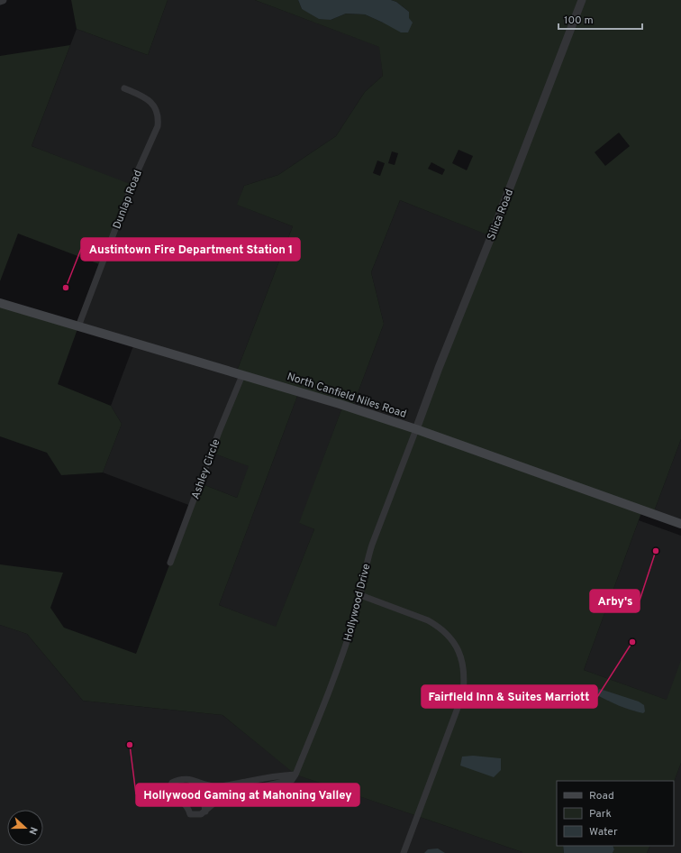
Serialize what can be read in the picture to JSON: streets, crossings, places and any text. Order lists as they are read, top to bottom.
{
  "streets": {
    "main road": ["North Canfield Niles Road"],
    "street": [
      "Dunlap Road",
      "Silica Road",
      "Ashley Circle",
      "Hollywood Drive"
    ]
  },
  "crossings": [
    ["Dunlap Road", "North Canfield Niles Road"],
    ["Silica Road", "North Canfield Niles Road"],
    ["Silica Road", "Hollywood Drive"],
    ["North Canfield Niles Road", "Ashley Circle"],
    ["North Canfield Niles Road", "Hollywood Drive"]
  ],
  "places": [
    "Austintown Fire Department Station 1",
    "Arby's",
    "Fairfield Inn & Suites Marriott",
    "Hollywood Gaming at Mahoning Valley"
  ],
  "legend": ["Road", "Park", "Water"],
  "scale_bar": "100 m",
  "north": "right"
}
